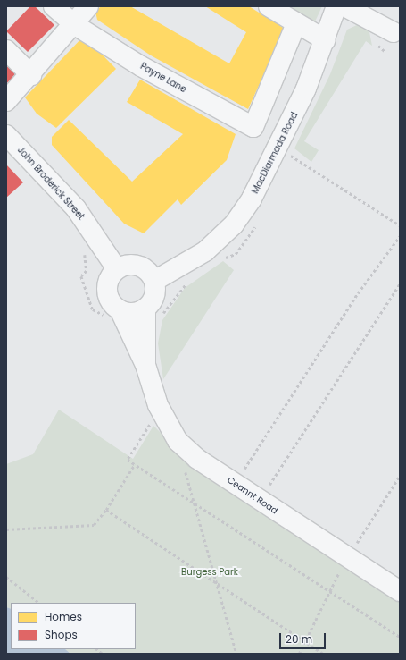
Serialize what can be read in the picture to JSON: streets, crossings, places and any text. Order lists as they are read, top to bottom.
{
  "streets": {
    "street": [
      "Payne Lane",
      "MacDiarmada Road",
      "John Broderick Street",
      "Ceannt Road"
    ]
  },
  "crossings": [
    ["MacDiarmada Road", "John Broderick Street"],
    ["MacDiarmada Road", "Ceannt Road"],
    ["John Broderick Street", "Ceannt Road"]
  ],
  "parks": ["Burgess Park"],
  "legend": ["Homes", "Shops"],
  "scale_bar": "20 m"
}
